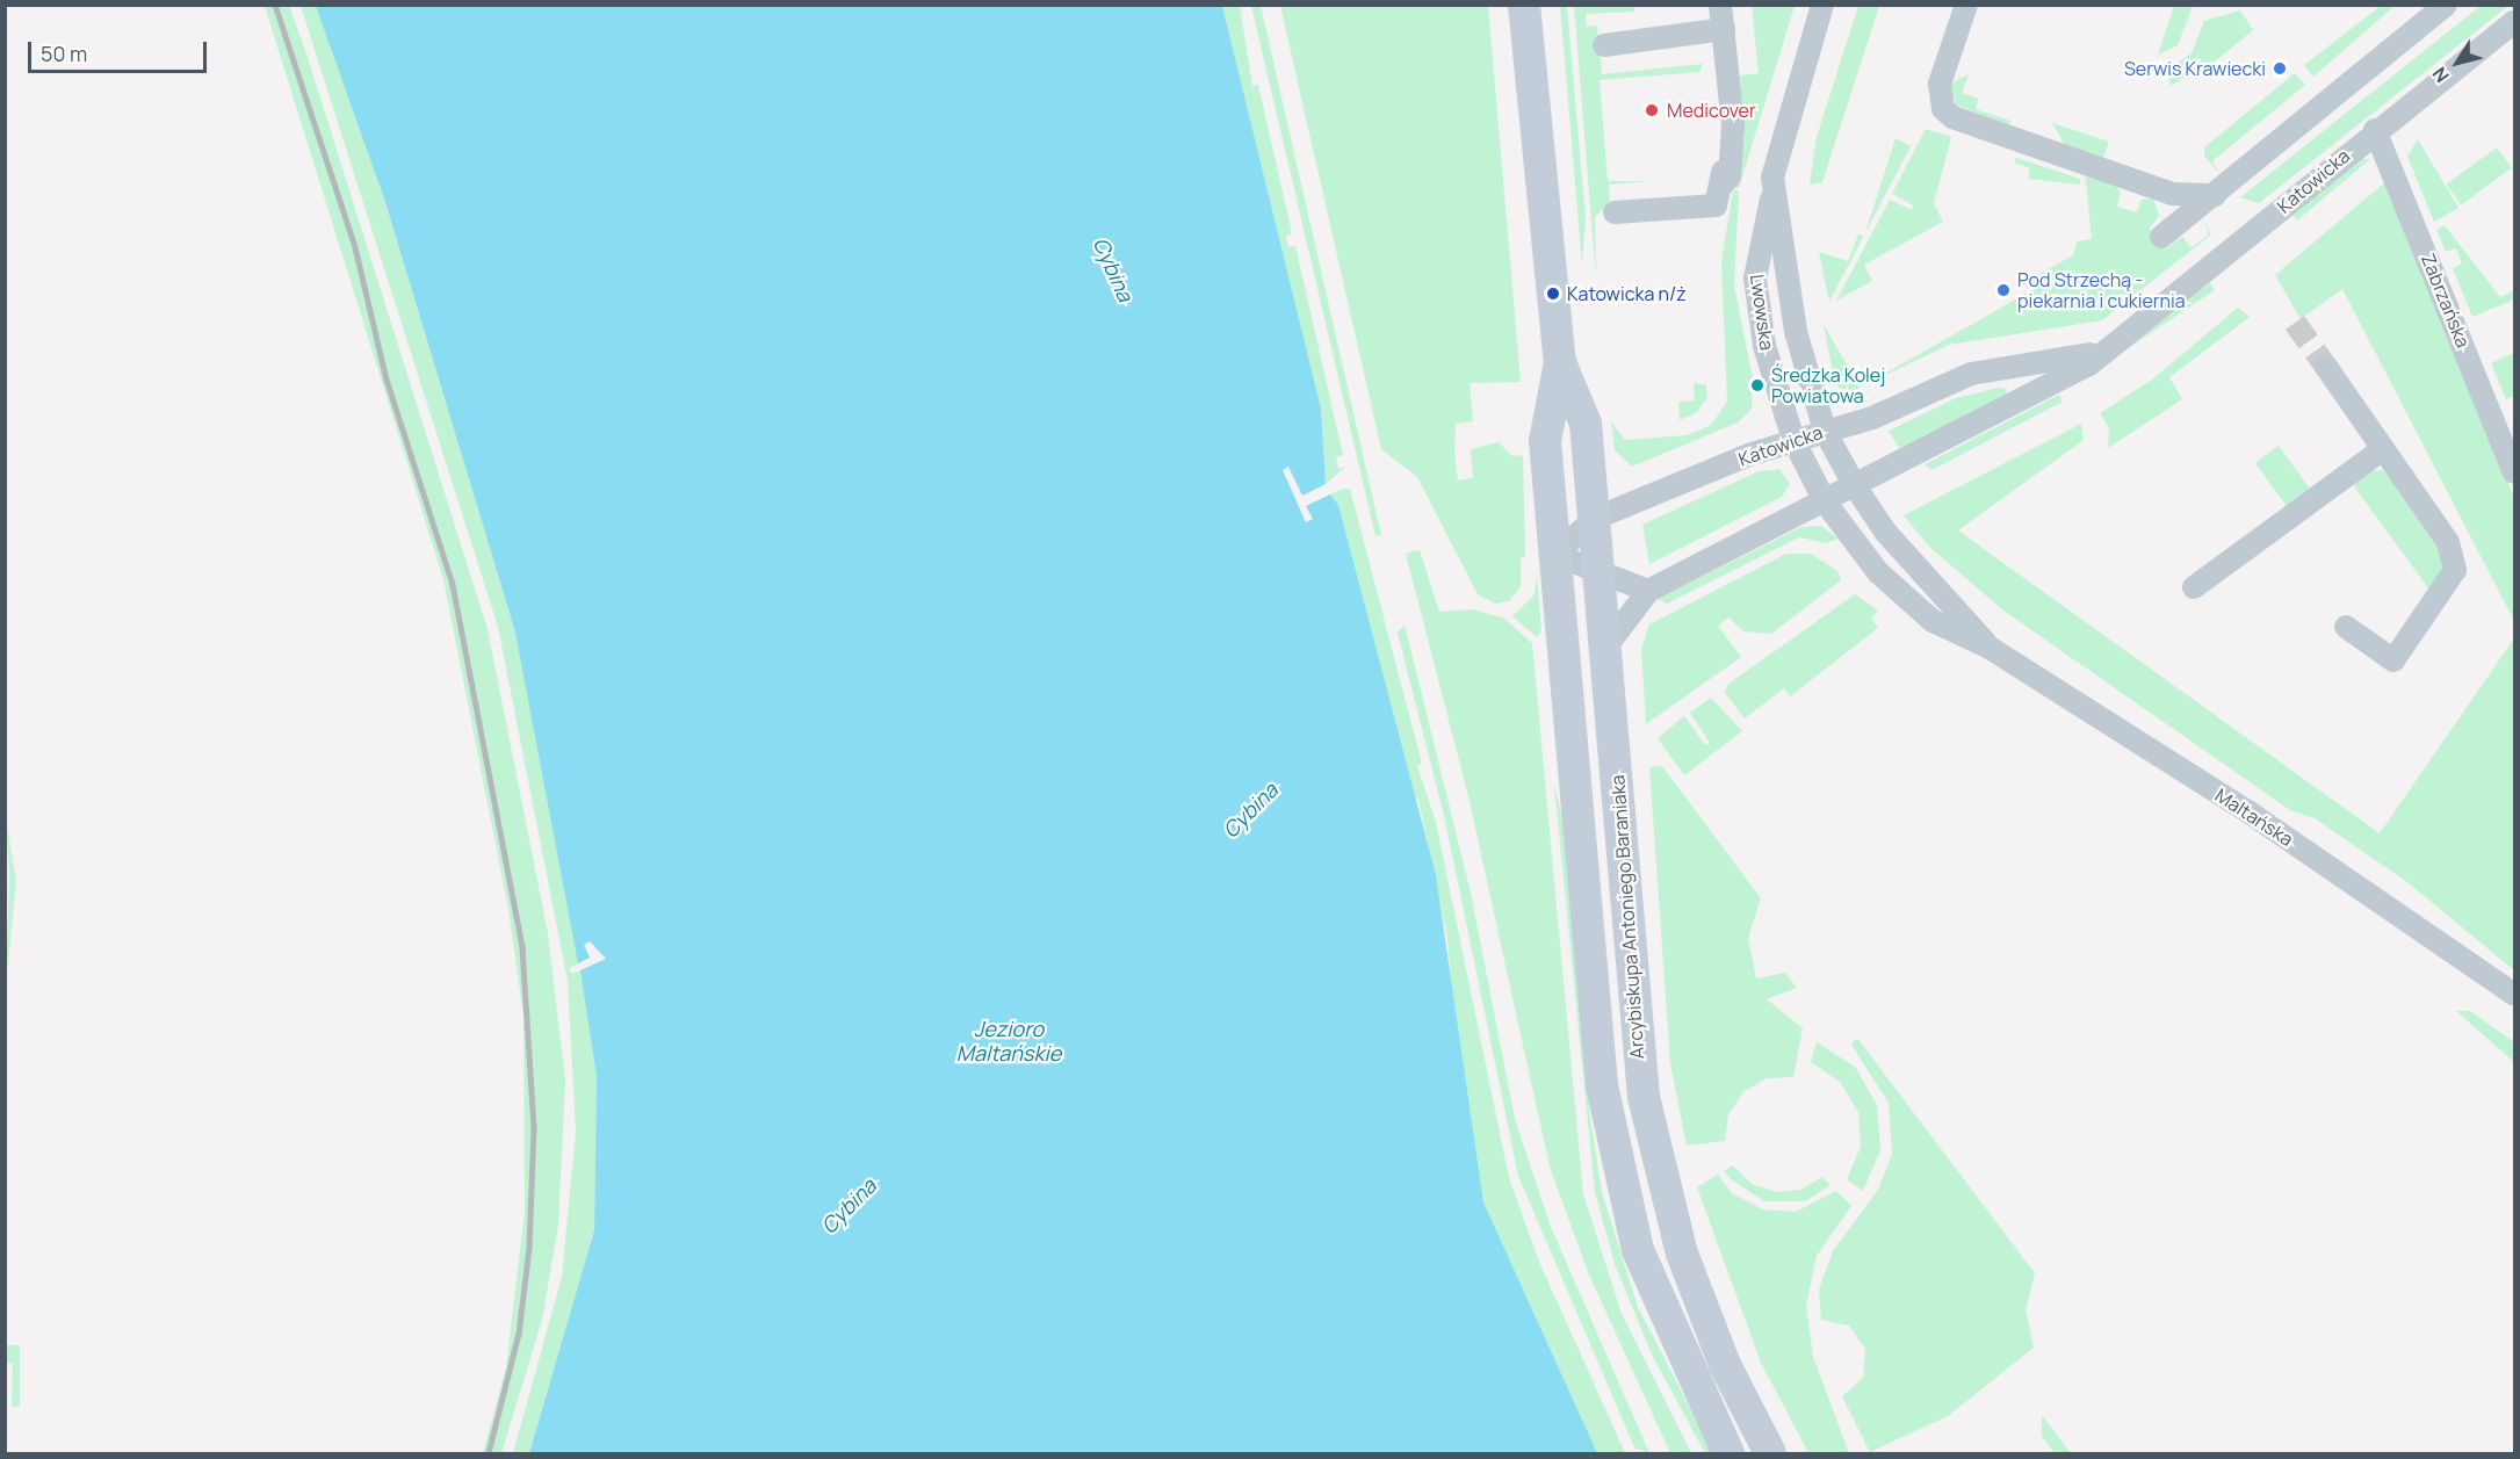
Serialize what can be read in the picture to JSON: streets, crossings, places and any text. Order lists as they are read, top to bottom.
{
  "streets": {
    "street": [
      "Katowicka",
      "Zabrzańska",
      "Lwowska",
      "Maltańska",
      "Arcybiskupa Antoniego Baraniaka"
    ]
  },
  "crossings": [
    ["Katowicka", "Zabrzańska"],
    ["Katowicka", "Lwowska"],
    ["Katowicka", "Maltańska"],
    ["Katowicka", "Arcybiskupa Antoniego Baraniaka"],
    ["Lwowska", "Maltańska"]
  ],
  "water": ["Cybina", "Jezioro Maltańskie"],
  "places": [
    "Serwis Krawiecki",
    "Medicover",
    "Pod Strzechą - piekarnia i cukiernia",
    "Katowicka n/ż",
    "Średzka Kolej Powiatowa"
  ],
  "scale_bar": "50 m",
  "north": "bottom left"
}
